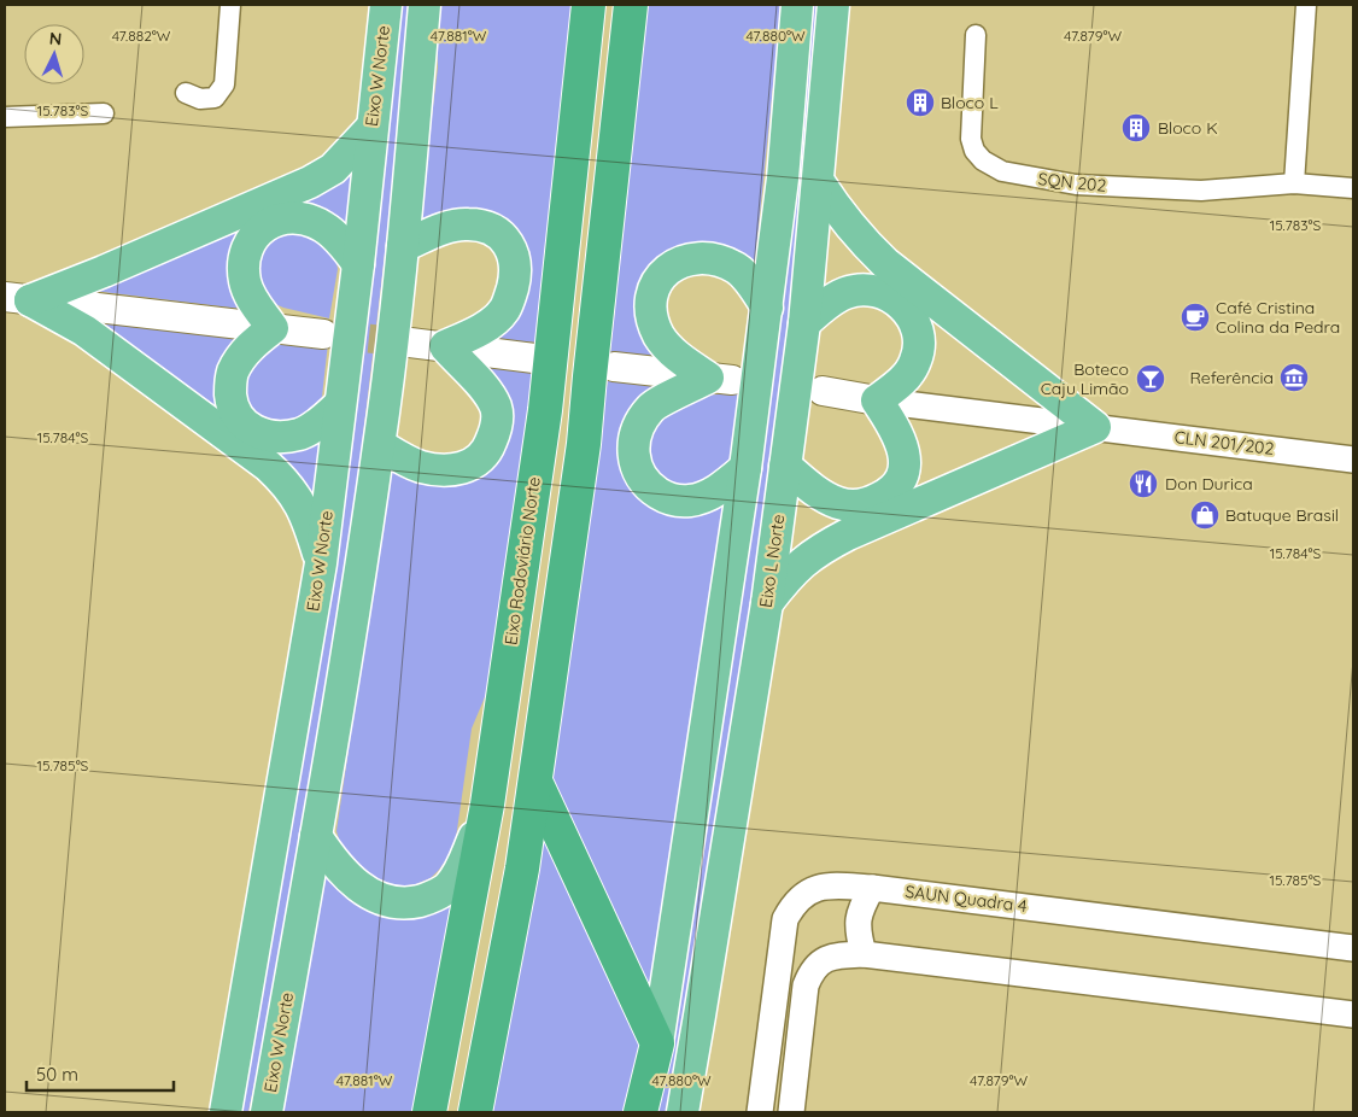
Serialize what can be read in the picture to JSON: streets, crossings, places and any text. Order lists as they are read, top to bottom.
{
  "streets": {
    "highway": ["Eixo Rodoviário Norte"],
    "main road": ["Eixo W Norte", "Eixo L Norte"],
    "street": ["SQN 202", "CLN 201/202", "SAUN Quadra 4"]
  },
  "places": {
    "building": ["Bloco L", "Bloco K"],
    "cafe": ["Café Cristina Colina da Pedra"],
    "museum": ["Referência"],
    "bar": ["Boteco Caju Limão"],
    "restaurant": ["Don Durica"],
    "shop": ["Batuque Brasil"]
  },
  "scale_bar": "50 m",
  "north": "top",
  "coordinates": [
    "47.882°W",
    "47.881°W",
    "47.880°W",
    "47.879°W",
    "15.783°S",
    "15.784°S",
    "15.785°S"
  ]
}
